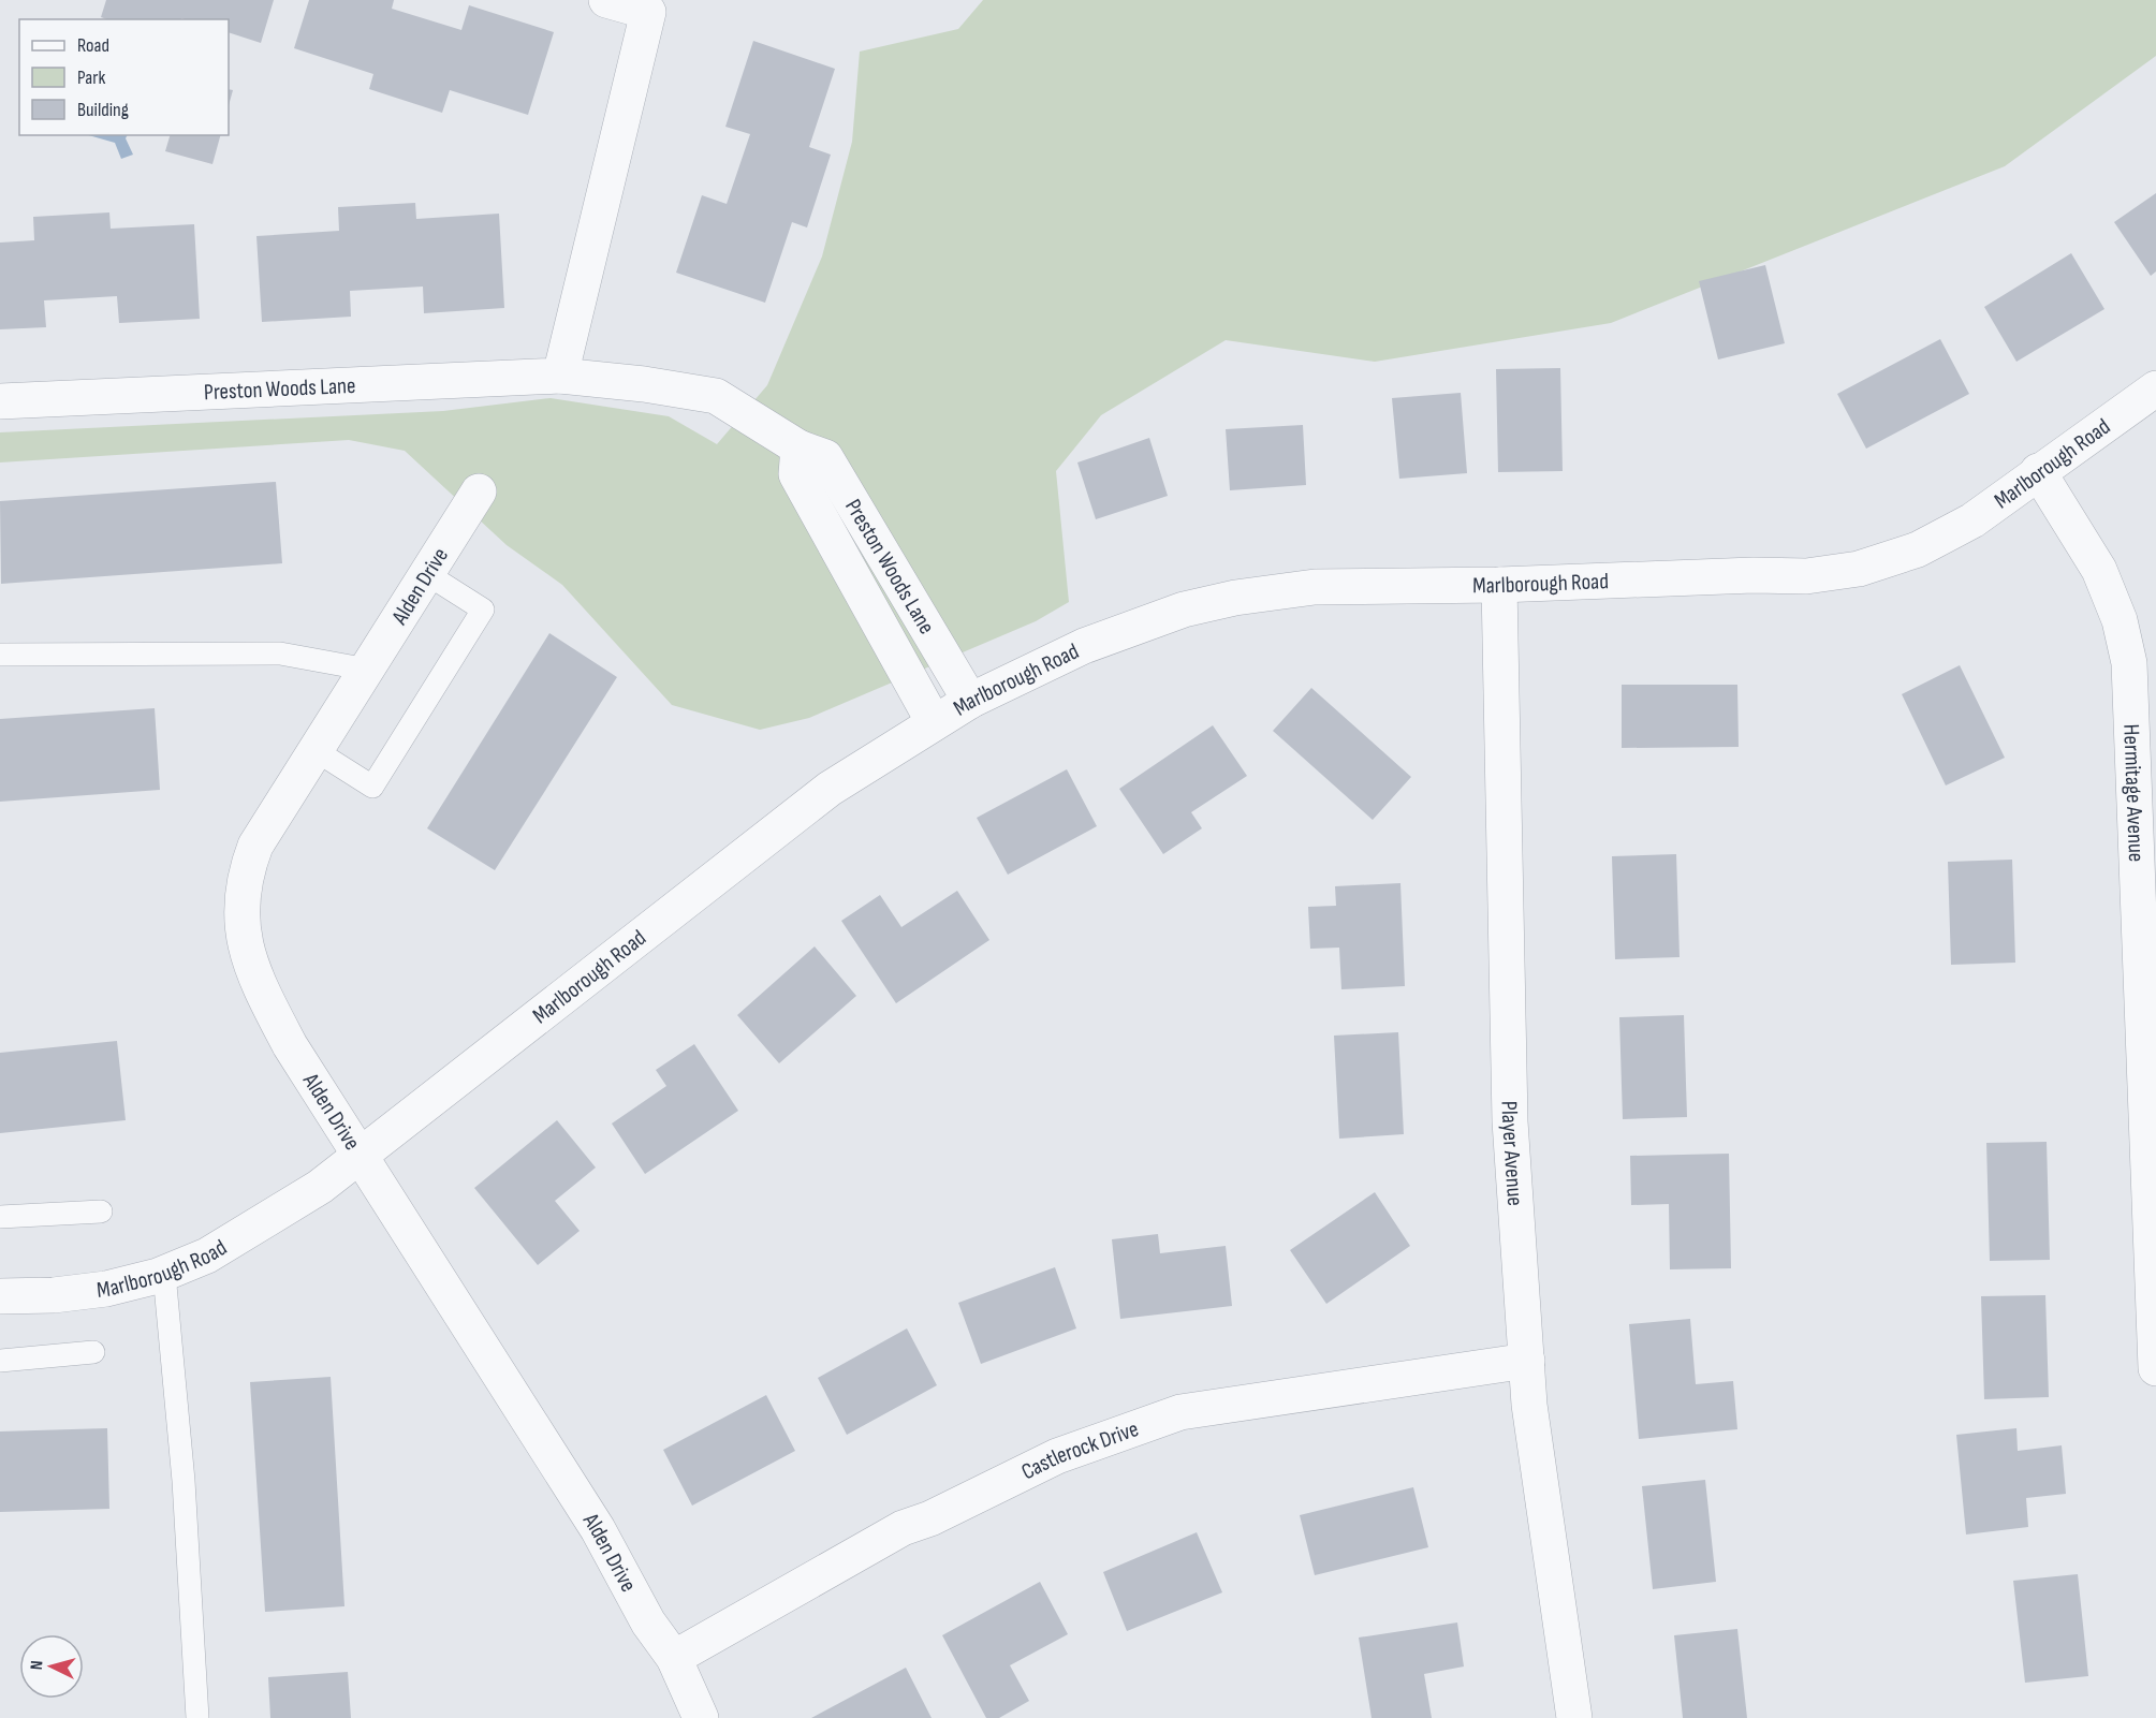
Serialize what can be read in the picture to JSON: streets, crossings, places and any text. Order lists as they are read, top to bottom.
{
  "streets": {
    "street": [
      "Preston Woods Lane",
      "Marlborough Road",
      "Alden Drive",
      "Hermitage Avenue",
      "Player Avenue",
      "Castlerock Drive"
    ]
  },
  "crossings": [
    ["Preston Woods Lane", "Marlborough Road"],
    ["Marlborough Road", "Alden Drive"],
    ["Marlborough Road", "Hermitage Avenue"],
    ["Marlborough Road", "Player Avenue"],
    ["Alden Drive", "Castlerock Drive"],
    ["Player Avenue", "Castlerock Drive"]
  ],
  "legend": ["Road", "Park", "Building"],
  "north": "left"
}
